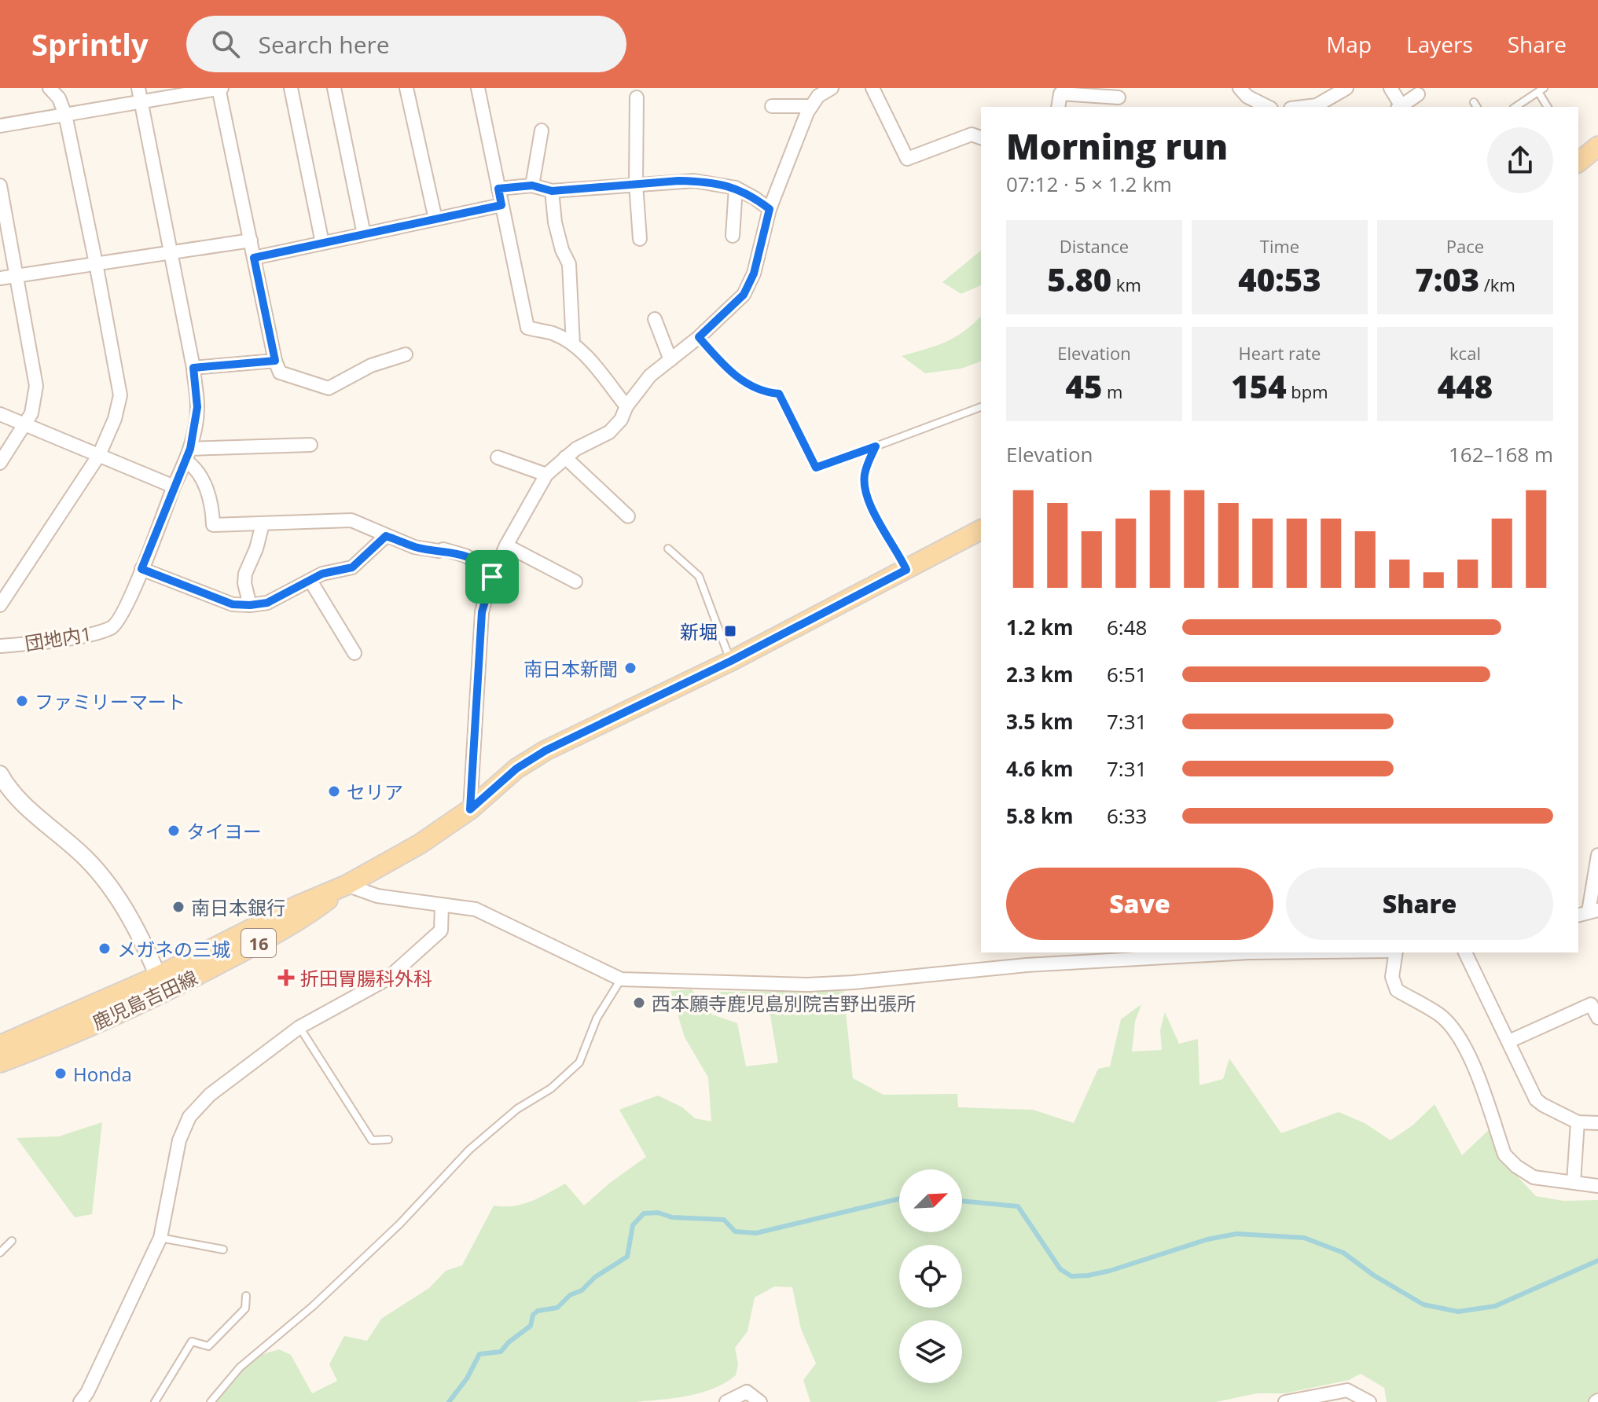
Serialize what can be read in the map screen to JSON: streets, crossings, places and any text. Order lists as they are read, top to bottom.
{
  "streets": {
    "main road": ["16", "鹿児島吉田線"],
    "street": ["団地内1"]
  },
  "places": {
    "transit": ["新堀"],
    "other": [
      "南日本新聞",
      "ファミリーマート",
      "セリア",
      "タイヨー",
      "南日本銀行",
      "メガネの三城",
      "西本願寺鹿児島別院吉野出張所",
      "Honda"
    ],
    "health": ["折田胃腸科外科"]
  },
  "north": "top right",
  "page": {
    "header": "Sprintly",
    "search": "Search here",
    "nav": ["Map", "Layers", "Share"],
    "heading": ["Morning run", "07:12 · 5 × 1.2 km"],
    "stats": [
      ["Distance", "5.80 km"],
      ["Time", "40:53"],
      ["Pace", "7:03 /km"],
      ["Elevation", "45 m"],
      ["Heart rate", "154 bpm"],
      ["kcal", "448"]
    ],
    "chart": ["Elevation", "162–168 m"],
    "list": [
      {
        "name": "1.2 km",
        "note": "6:48"
      },
      {
        "name": "2.3 km",
        "note": "6:51"
      },
      {
        "name": "3.5 km",
        "note": "7:31"
      },
      {
        "name": "4.6 km",
        "note": "7:31"
      },
      {
        "name": "5.8 km",
        "note": "6:33"
      }
    ],
    "buttons": ["Save", "Share"]
  }
}
